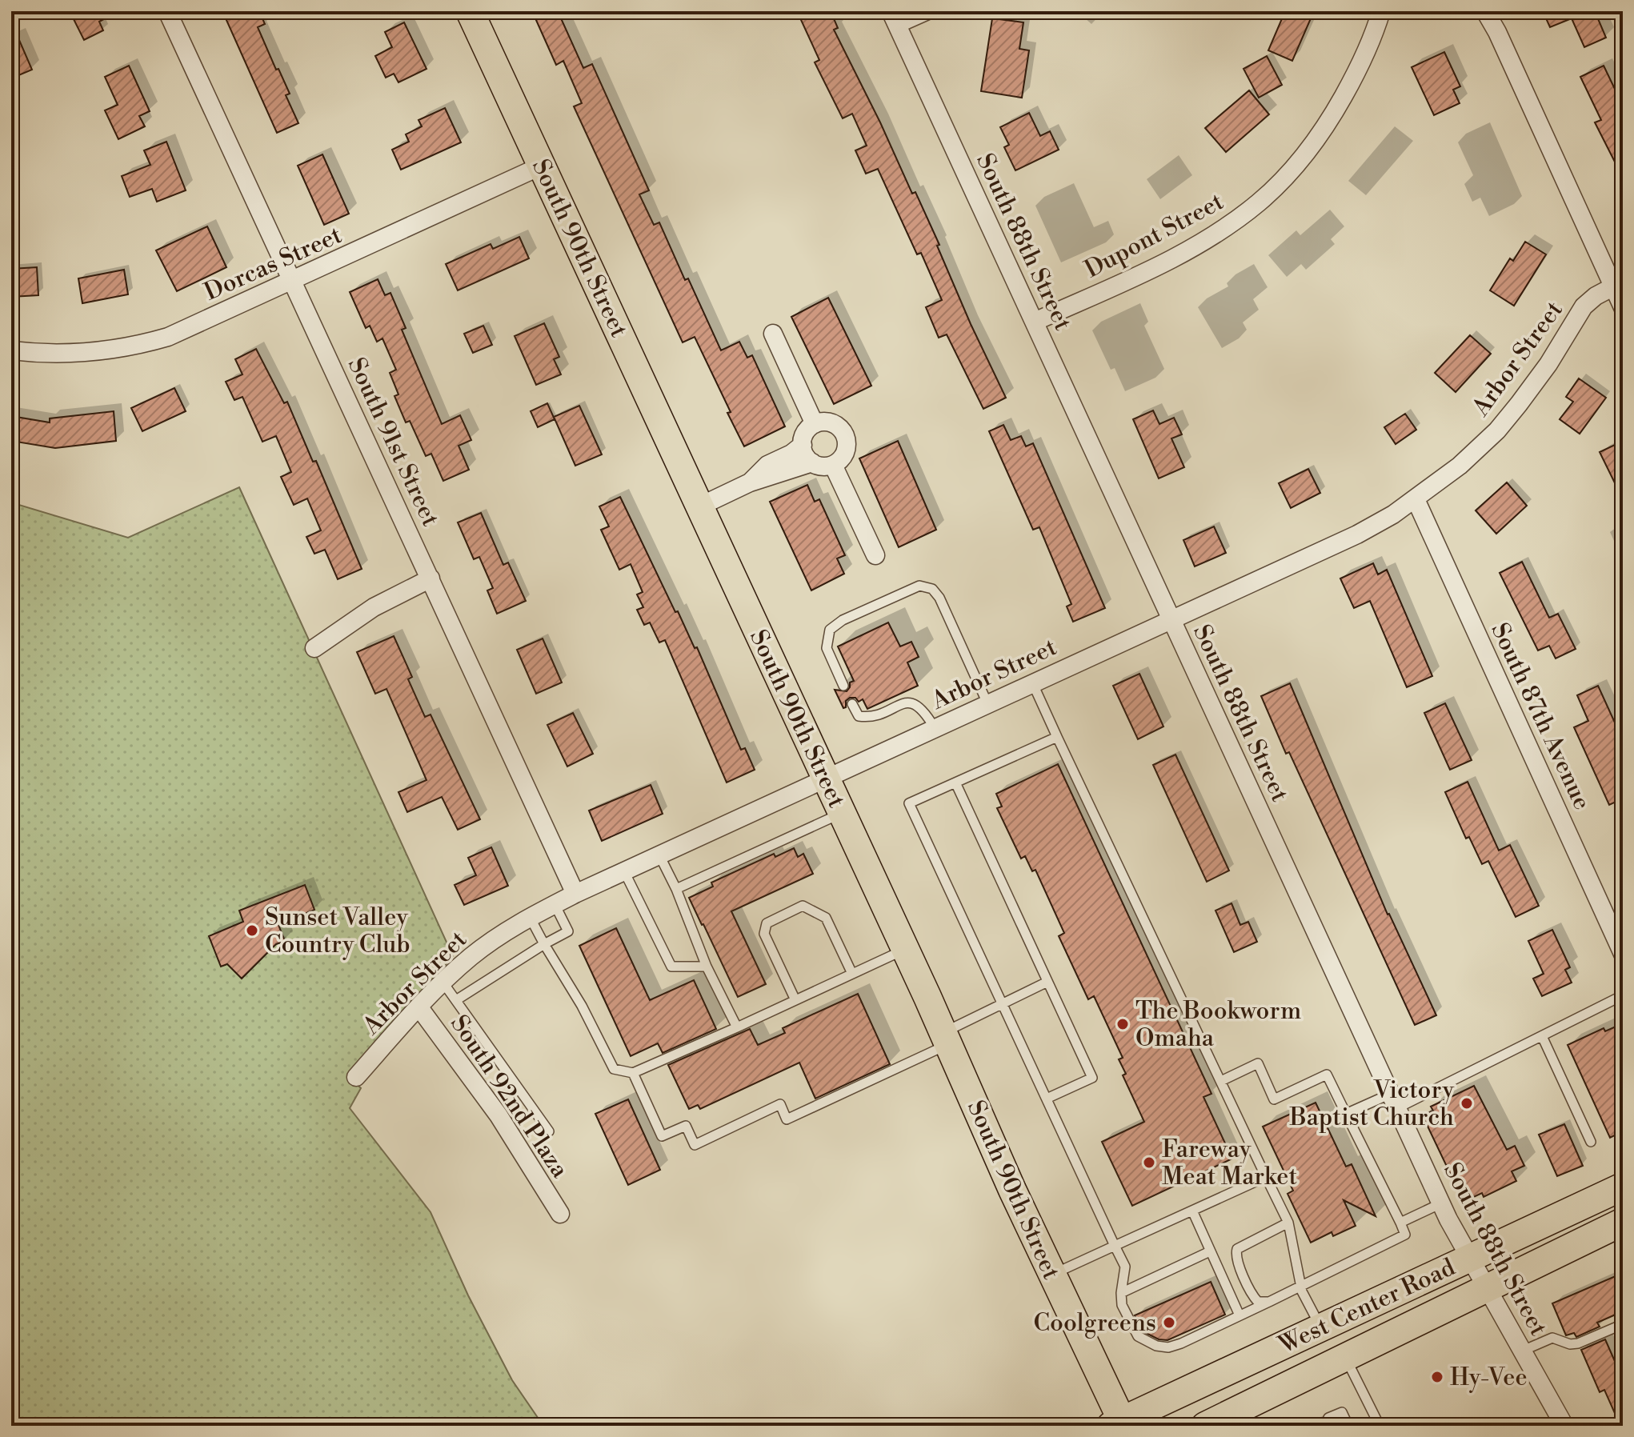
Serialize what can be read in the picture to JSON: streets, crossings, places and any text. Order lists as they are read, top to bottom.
{
  "streets": {
    "main road": ["South 90th Street", "West Center Road"],
    "street": [
      "Dupont Street",
      "South 88th Street",
      "Dorcas Street",
      "Arbor Street",
      "South 91st Street",
      "South 87th Avenue",
      "South 92nd Plaza"
    ]
  },
  "crossings": [
    ["Dupont Street", "South 88th Street"],
    ["South 88th Street", "Arbor Street"],
    ["South 88th Street", "West Center Road"],
    ["South 90th Street", "Dorcas Street"],
    ["South 90th Street", "Arbor Street"],
    ["South 90th Street", "West Center Road"],
    ["Dorcas Street", "South 91st Street"],
    ["Arbor Street", "South 91st Street"],
    ["Arbor Street", "South 87th Avenue"],
    ["Arbor Street", "South 92nd Plaza"]
  ],
  "places": [
    "Sunset Valley Country Club",
    "The Bookworm Omaha",
    "Victory Baptist Church",
    "Fareway Meat Market",
    "Coolgreens",
    "Hy-Vee"
  ]
}
